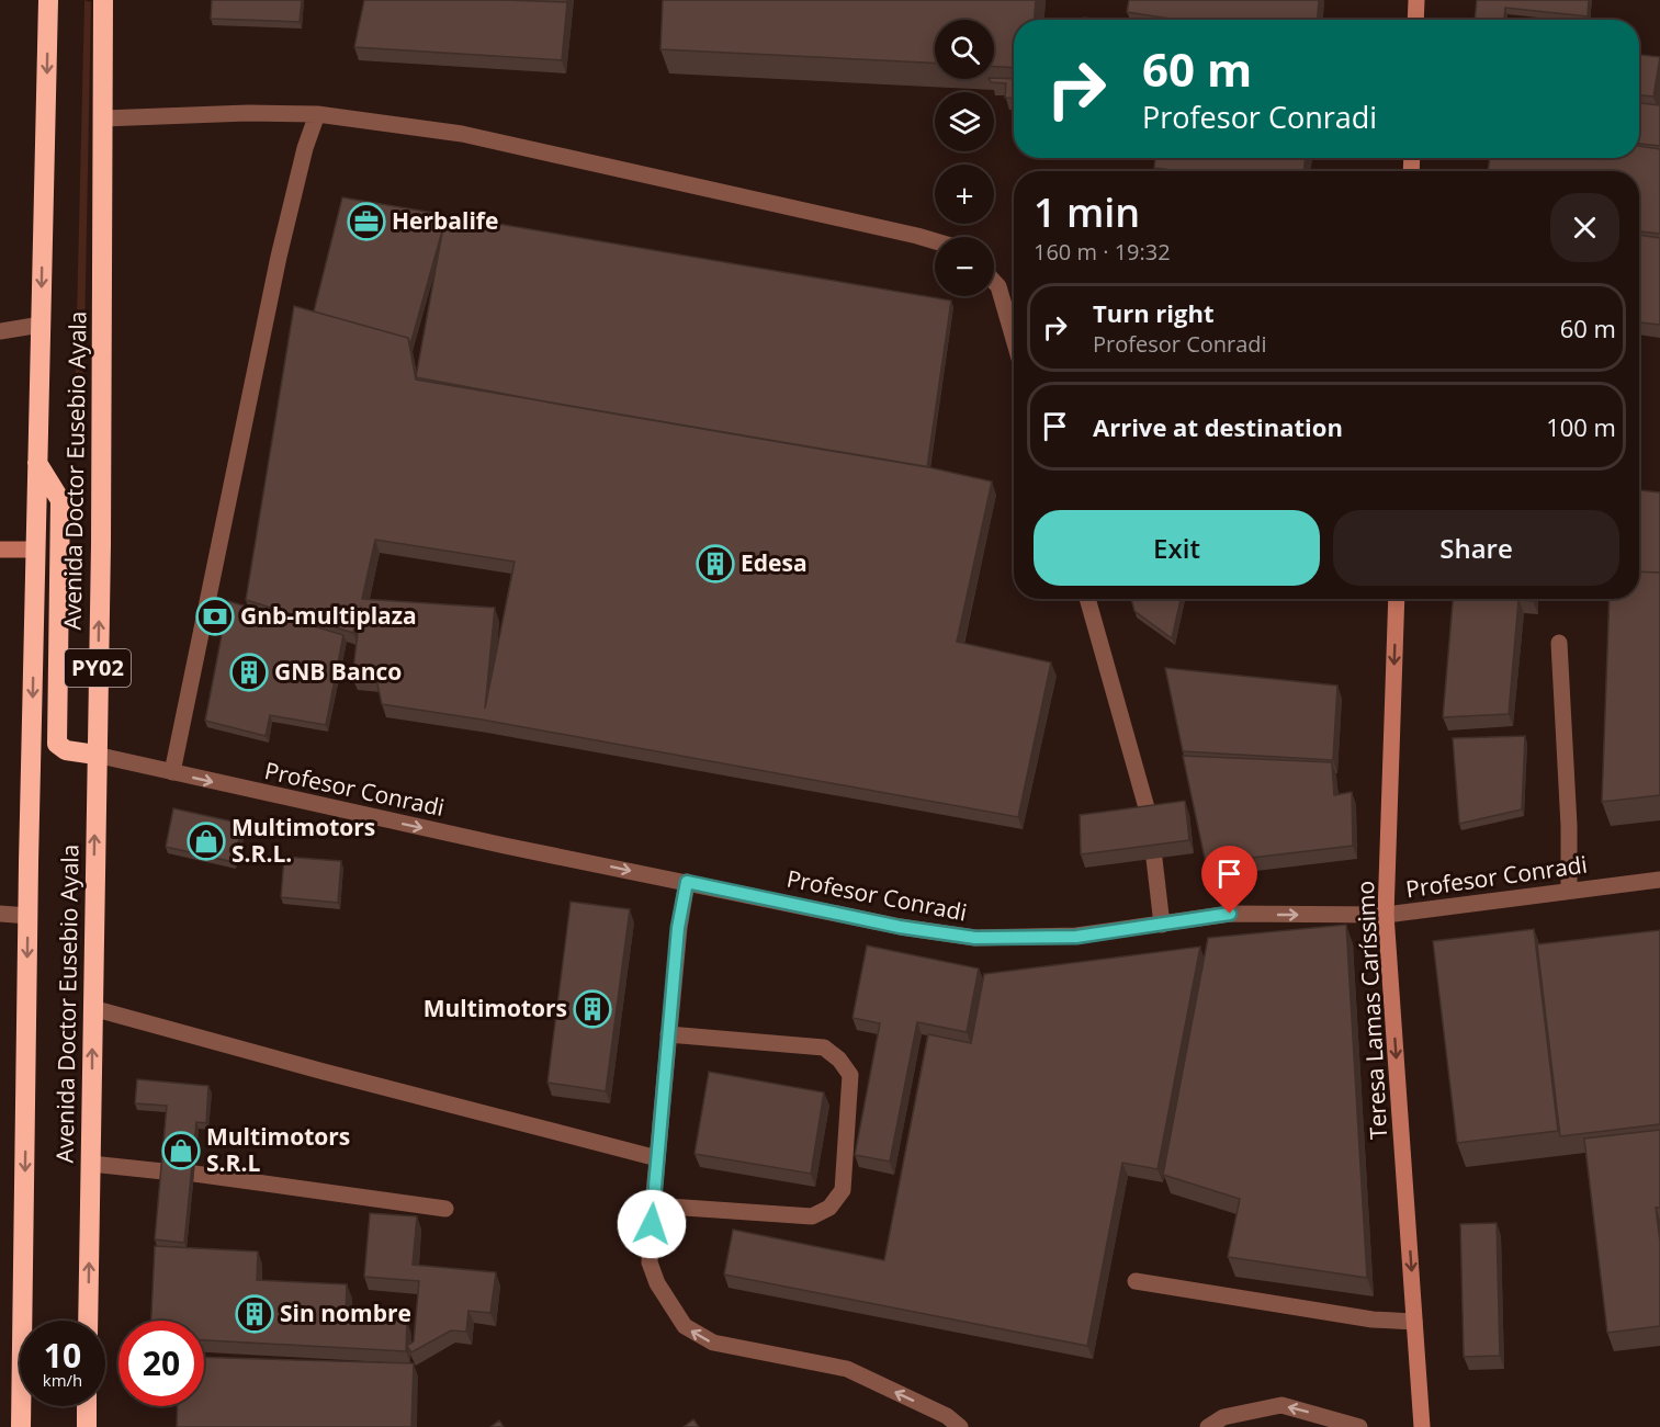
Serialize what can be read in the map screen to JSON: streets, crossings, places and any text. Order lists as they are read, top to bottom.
{
  "streets": {
    "highway": ["Avenida Doctor Eusebio Ayala", "PY02"],
    "street": ["Profesor Conradi", "Teresa Lamas Caríssimo"]
  },
  "crossings": [
    ["Avenida Doctor Eusebio Ayala", "Profesor Conradi"],
    ["Profesor Conradi", "Teresa Lamas Caríssimo"]
  ],
  "one_way": ["Profesor Conradi", "Teresa Lamas Caríssimo"],
  "places": {
    "office": ["Herbalife"],
    "building": [
      "Edesa",
      "GNB Banco",
      "Multimotors",
      "Sin nombre"
    ],
    "bank": ["Gnb-multiplaza"],
    "shop": ["Multimotors S.R.L.", "Multimotors S.R.L"]
  },
  "page": {
    "map_buttons": ["+", "−"],
    "turn": ["60 m", "Profesor Conradi"],
    "heading": ["1 min", "160 m · 19:32"],
    "list": [
      {
        "name": "Turn right",
        "note": "Profesor Conradi",
        "value": "60 m"
      },
      {
        "name": "Arrive at destination",
        "value": "100 m"
      }
    ],
    "buttons": ["Exit", "Share"],
    "speed": "10 km/h",
    "limit": "20"
  }
}
